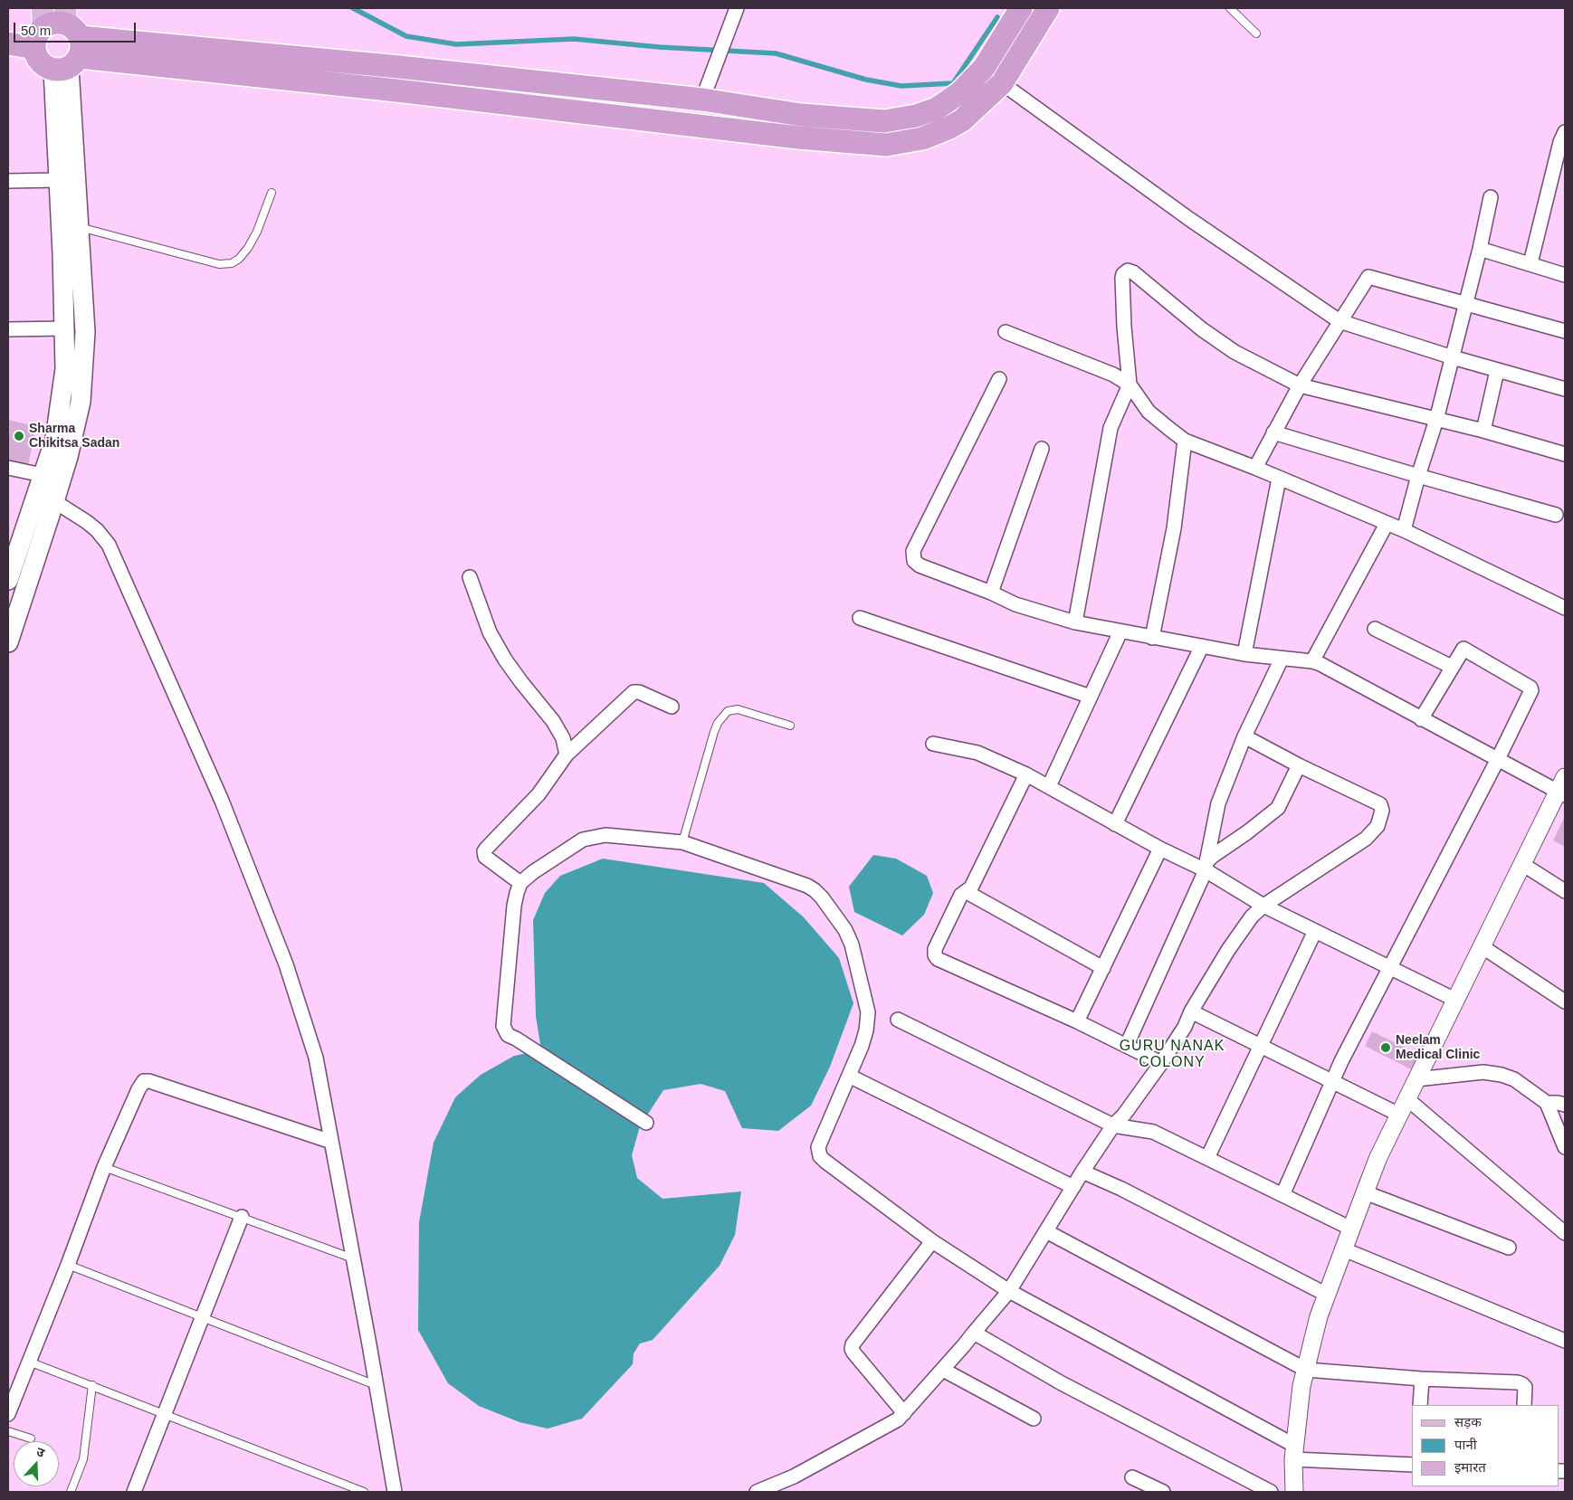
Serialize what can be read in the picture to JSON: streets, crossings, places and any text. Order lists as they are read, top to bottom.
{
  "districts": ["GURU NANAK COLONY"],
  "places": ["Sharma Chikitsa Sadan", "Neelam Medical Clinic"],
  "legend": ["सड़क", "पानी", "इमारत"],
  "scale_bar": "50 m",
  "north": "top"
}
